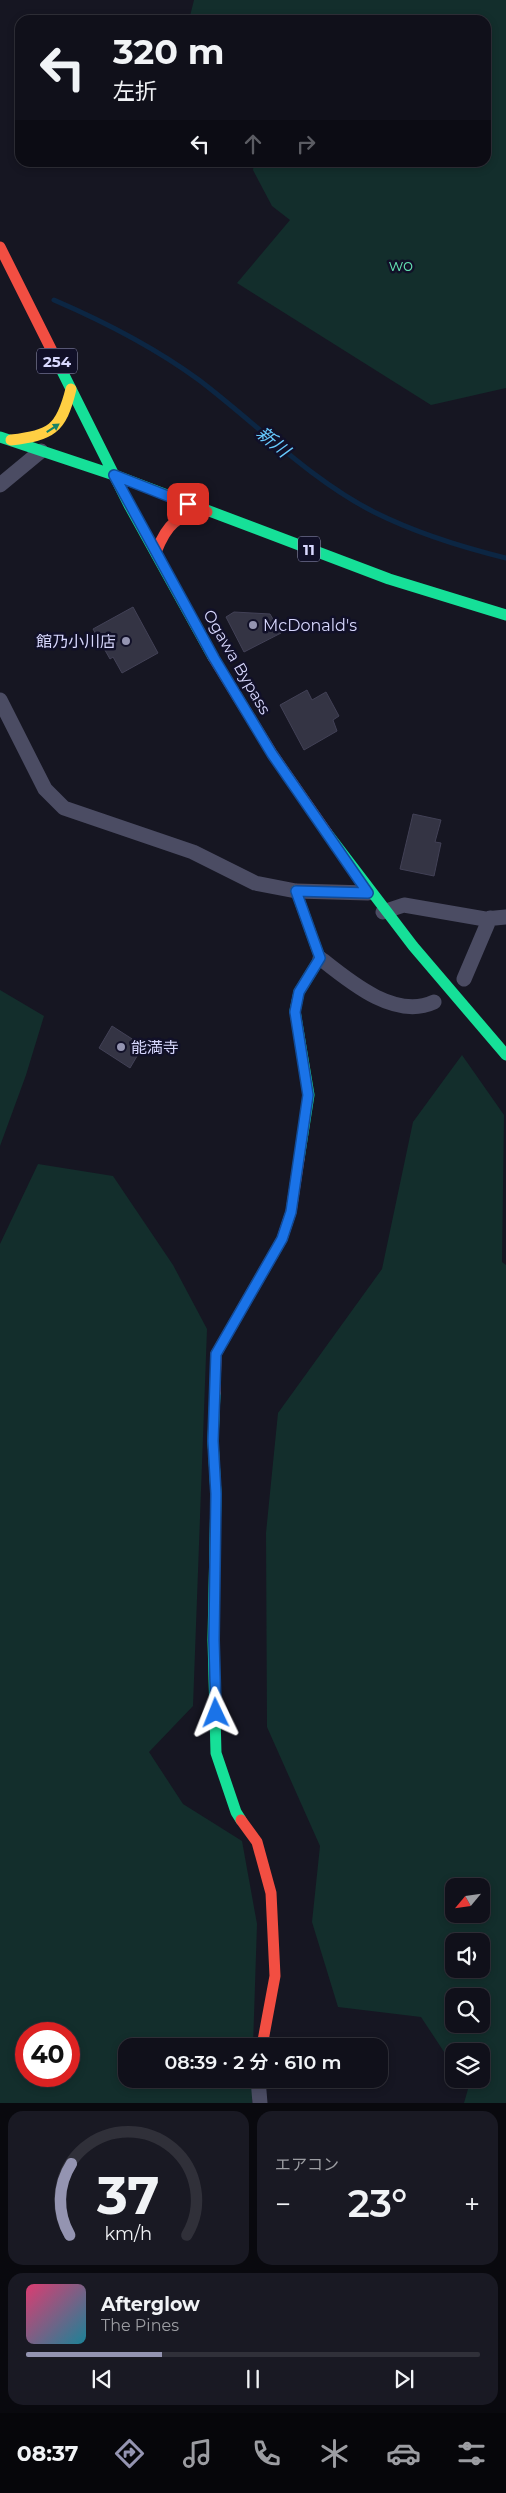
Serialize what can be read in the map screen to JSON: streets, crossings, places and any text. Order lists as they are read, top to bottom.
{
  "streets": {
    "main road": ["254", "11", "Ogawa Bypass"]
  },
  "crossings": [
    ["11", "Ogawa Bypass"]
  ],
  "water": ["新川"],
  "parks": ["wo"],
  "places": ["McDonald's", "館乃小川店", "能満寺"],
  "north": "bottom left",
  "page": {
    "turn": ["320 m", "左折"],
    "limit": "40",
    "trip": "08:39 · 2 分 · 610 m",
    "tile": "エアコン",
    "heat": ["−", "23°", "+"],
    "song": ["Afterglow", "The Pines"],
    "tabs": "08:37",
    "gauge": ["37", "km/h"]
  }
}
